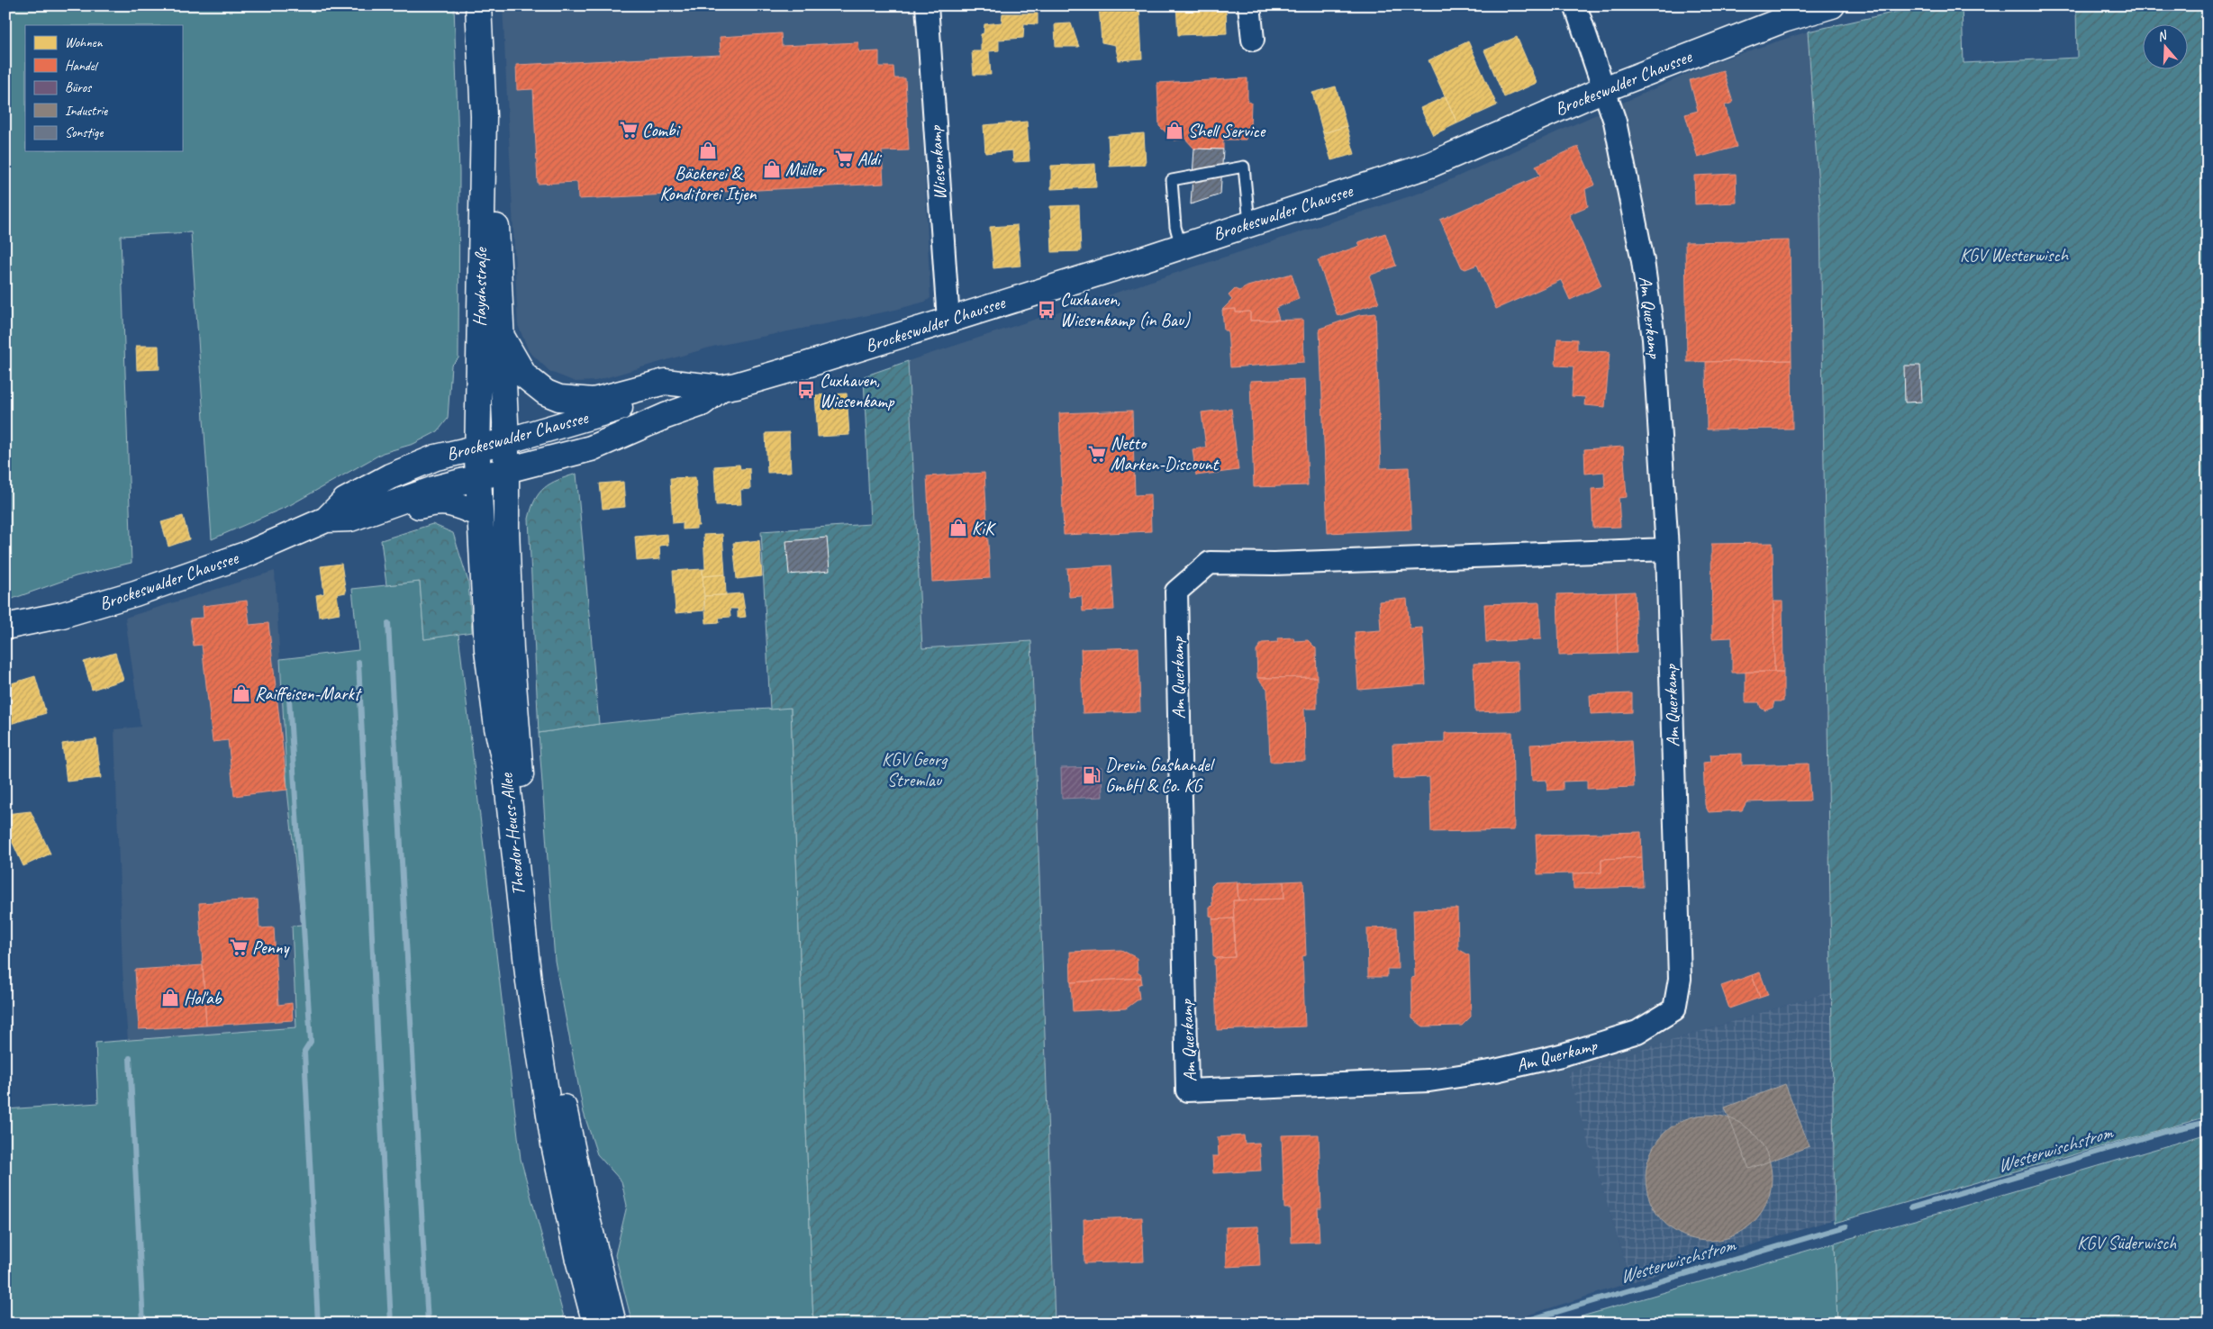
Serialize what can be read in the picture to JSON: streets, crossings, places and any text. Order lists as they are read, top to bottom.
{
  "streets": {
    "street": [
      "Brockeswalder Chaussee",
      "Wiesenkamp",
      "Haydnstraße",
      "Am Querkamp",
      "Theodor-Heuss-Allee"
    ]
  },
  "crossings": [
    ["Brockeswalder Chaussee", "Wiesenkamp"],
    ["Brockeswalder Chaussee", "Haydnstraße"],
    ["Brockeswalder Chaussee", "Am Querkamp"],
    ["Brockeswalder Chaussee", "Theodor-Heuss-Allee"],
    ["Haydnstraße", "Theodor-Heuss-Allee"]
  ],
  "water": ["Westerwischstrom"],
  "parks": ["KGV Westerwisch", "KGV Georg Stremlau", "KGV Süderwisch"],
  "places": {
    "supermarket": [
      "Combi",
      "Aldi",
      "Netto Marken-Discount",
      "Penny"
    ],
    "shop": [
      "Shell Service",
      "Bäckerei & Konditorei Itjen",
      "Müller",
      "KiK",
      "Raiffeisen-Markt",
      "Hol'ab"
    ],
    "bus stop": ["Cuxhaven, Wiesenkamp (in Bau)", "Cuxhaven, Wiesenkamp"],
    "fuel station": ["Drevin Gashandel GmbH & Co. KG"]
  },
  "legend": [
    "Wohnen",
    "Handel",
    "Büros",
    "Industrie",
    "Sonstige"
  ],
  "north": "top"
}
